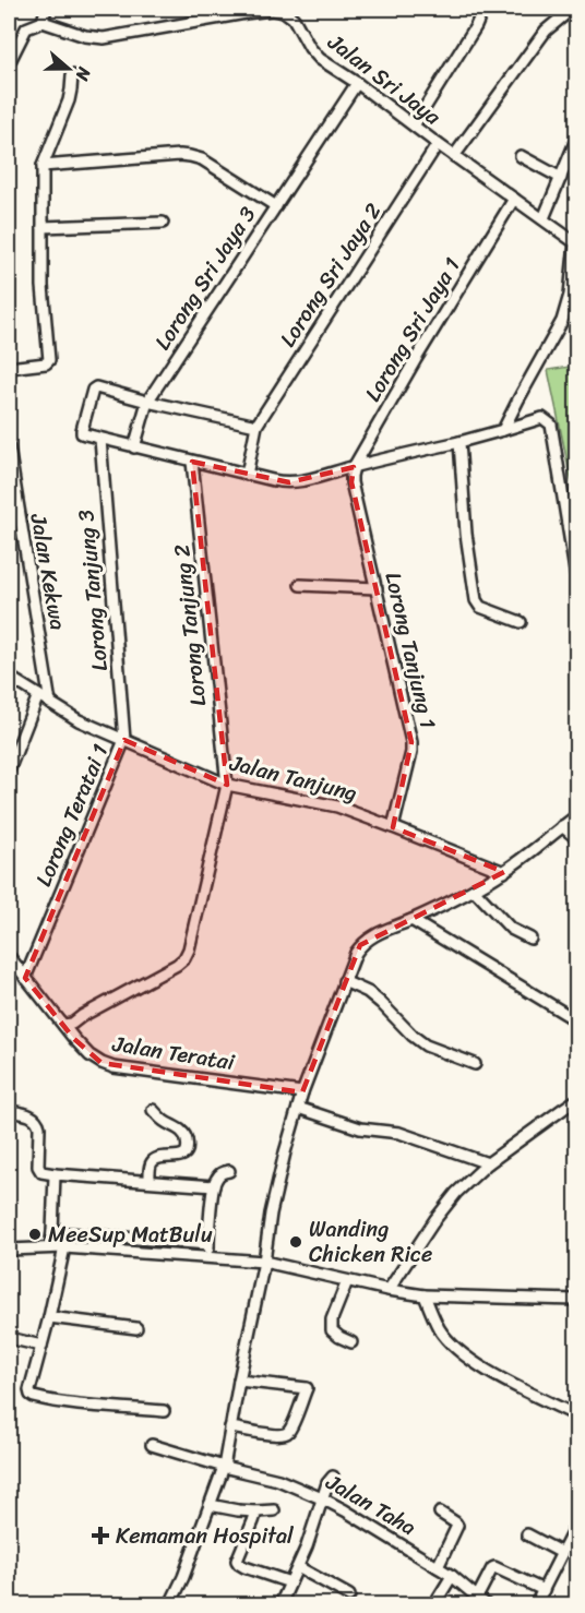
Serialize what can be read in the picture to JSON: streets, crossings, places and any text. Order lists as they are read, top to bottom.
{
  "streets": {
    "street": [
      "Jalan Sri Jaya",
      "Lorong Sri Jaya 2",
      "Lorong Sri Jaya 3",
      "Lorong Sri Jaya 1",
      "Jalan Kekwa",
      "Lorong Tanjung 3",
      "Lorong Tanjung 2",
      "Lorong Tanjung 1",
      "Jalan Tanjung",
      "Lorong Teratai 1",
      "Jalan Teratai",
      "Jalan Taha"
    ]
  },
  "crossings": [
    ["Jalan Sri Jaya", "Lorong Sri Jaya 2"],
    ["Jalan Sri Jaya", "Lorong Sri Jaya 3"],
    ["Jalan Sri Jaya", "Lorong Sri Jaya 1"],
    ["Lorong Sri Jaya 1", "Lorong Tanjung 1"],
    ["Jalan Kekwa", "Jalan Tanjung"],
    ["Lorong Tanjung 3", "Jalan Tanjung"],
    ["Lorong Tanjung 3", "Lorong Teratai 1"],
    ["Lorong Tanjung 2", "Jalan Tanjung"],
    ["Lorong Tanjung 2", "Jalan Teratai"],
    ["Lorong Tanjung 1", "Jalan Tanjung"],
    ["Jalan Tanjung", "Lorong Teratai 1"],
    ["Lorong Teratai 1", "Jalan Teratai"]
  ],
  "places": {
    "other": ["MeeSup MatBulu", "Wanding Chicken Rice"],
    "health": ["Kemaman Hospital"]
  },
  "north": "right"
}
